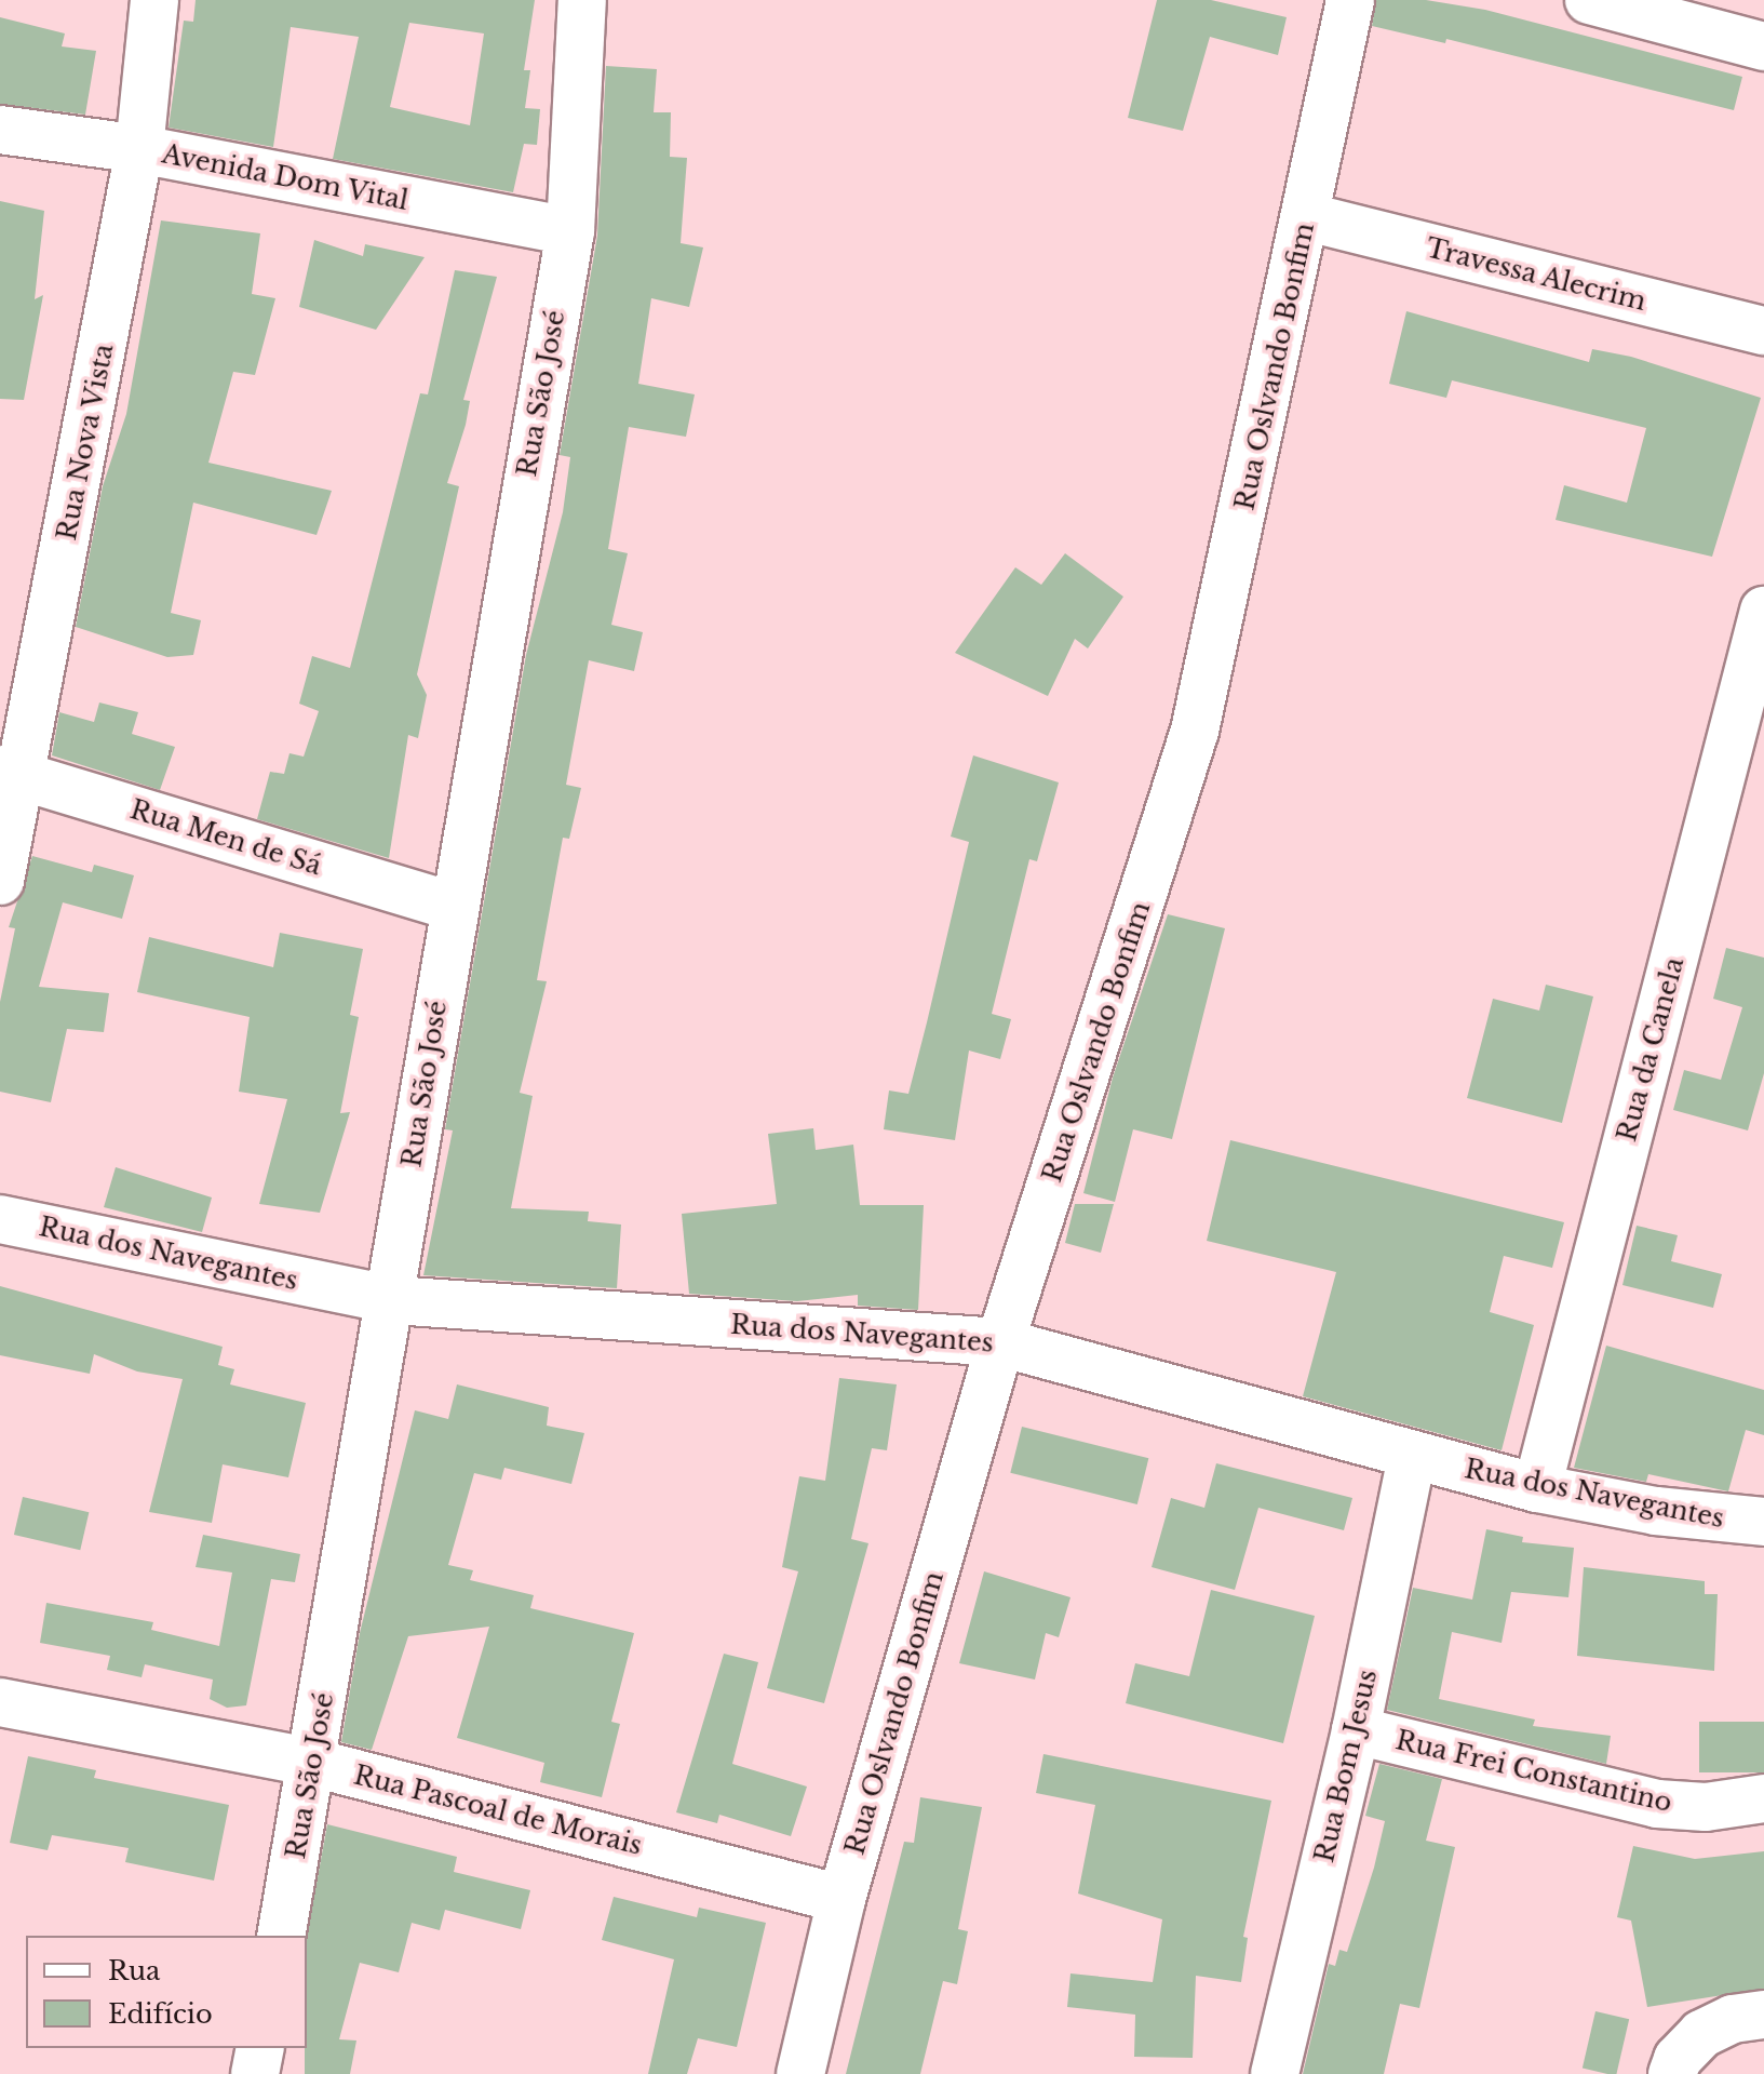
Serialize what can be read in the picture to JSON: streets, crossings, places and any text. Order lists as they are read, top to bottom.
{
  "streets": {
    "street": [
      "Avenida Dom Vital",
      "Travessa Alecrim",
      "Rua Oslvando Bonfim",
      "Rua São José",
      "Rua Nova Vista",
      "Rua Men de Sá",
      "Rua da Canela",
      "Rua dos Navegantes",
      "Rua Bom Jesus",
      "Rua Frei Constantino",
      "Rua Pascoal de Morais"
    ]
  },
  "crossings": [
    ["Avenida Dom Vital", "Rua São José"],
    ["Avenida Dom Vital", "Rua Nova Vista"],
    ["Travessa Alecrim", "Rua Oslvando Bonfim"],
    ["Rua Oslvando Bonfim", "Rua dos Navegantes"],
    ["Rua Oslvando Bonfim", "Rua Pascoal de Morais"],
    ["Rua São José", "Rua Men de Sá"],
    ["Rua São José", "Rua dos Navegantes"],
    ["Rua São José", "Rua Pascoal de Morais"],
    ["Rua Nova Vista", "Rua Men de Sá"],
    ["Rua da Canela", "Rua dos Navegantes"],
    ["Rua dos Navegantes", "Rua Bom Jesus"],
    ["Rua Bom Jesus", "Rua Frei Constantino"]
  ],
  "legend": ["Rua", "Edifício"]
}
